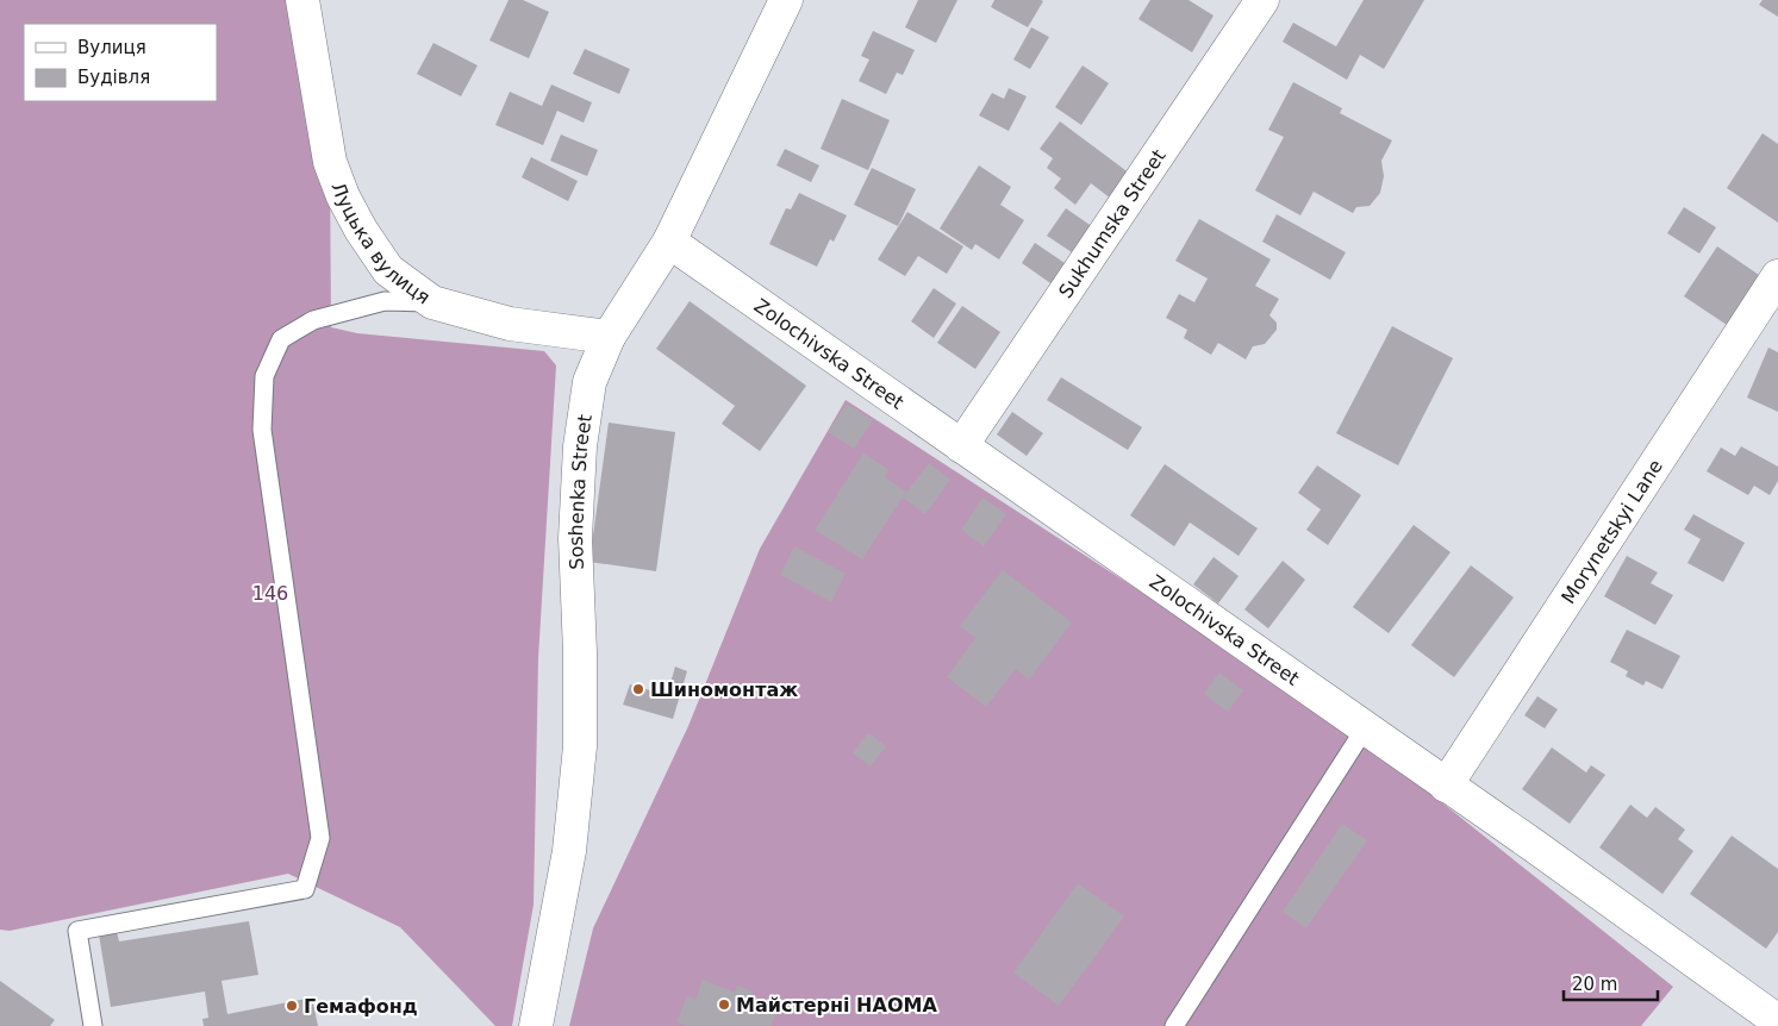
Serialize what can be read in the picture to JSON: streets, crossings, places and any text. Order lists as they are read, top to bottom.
{
  "streets": {
    "street": [
      "Sukhumska Street",
      "Луцька вулиця",
      "Zolochivska Street",
      "Soshenka Street",
      "Morynetskyi Lane"
    ]
  },
  "crossings": [
    ["Sukhumska Street", "Zolochivska Street"],
    ["Луцька вулиця", "Soshenka Street"],
    ["Zolochivska Street", "Soshenka Street"],
    ["Zolochivska Street", "Morynetskyi Lane"]
  ],
  "parks": ["146"],
  "places": ["Шиномонтаж", "Майстерні НАОМА", "Гемафонд"],
  "legend": ["Вулиця", "Будівля"],
  "scale_bar": "20 m"
}
